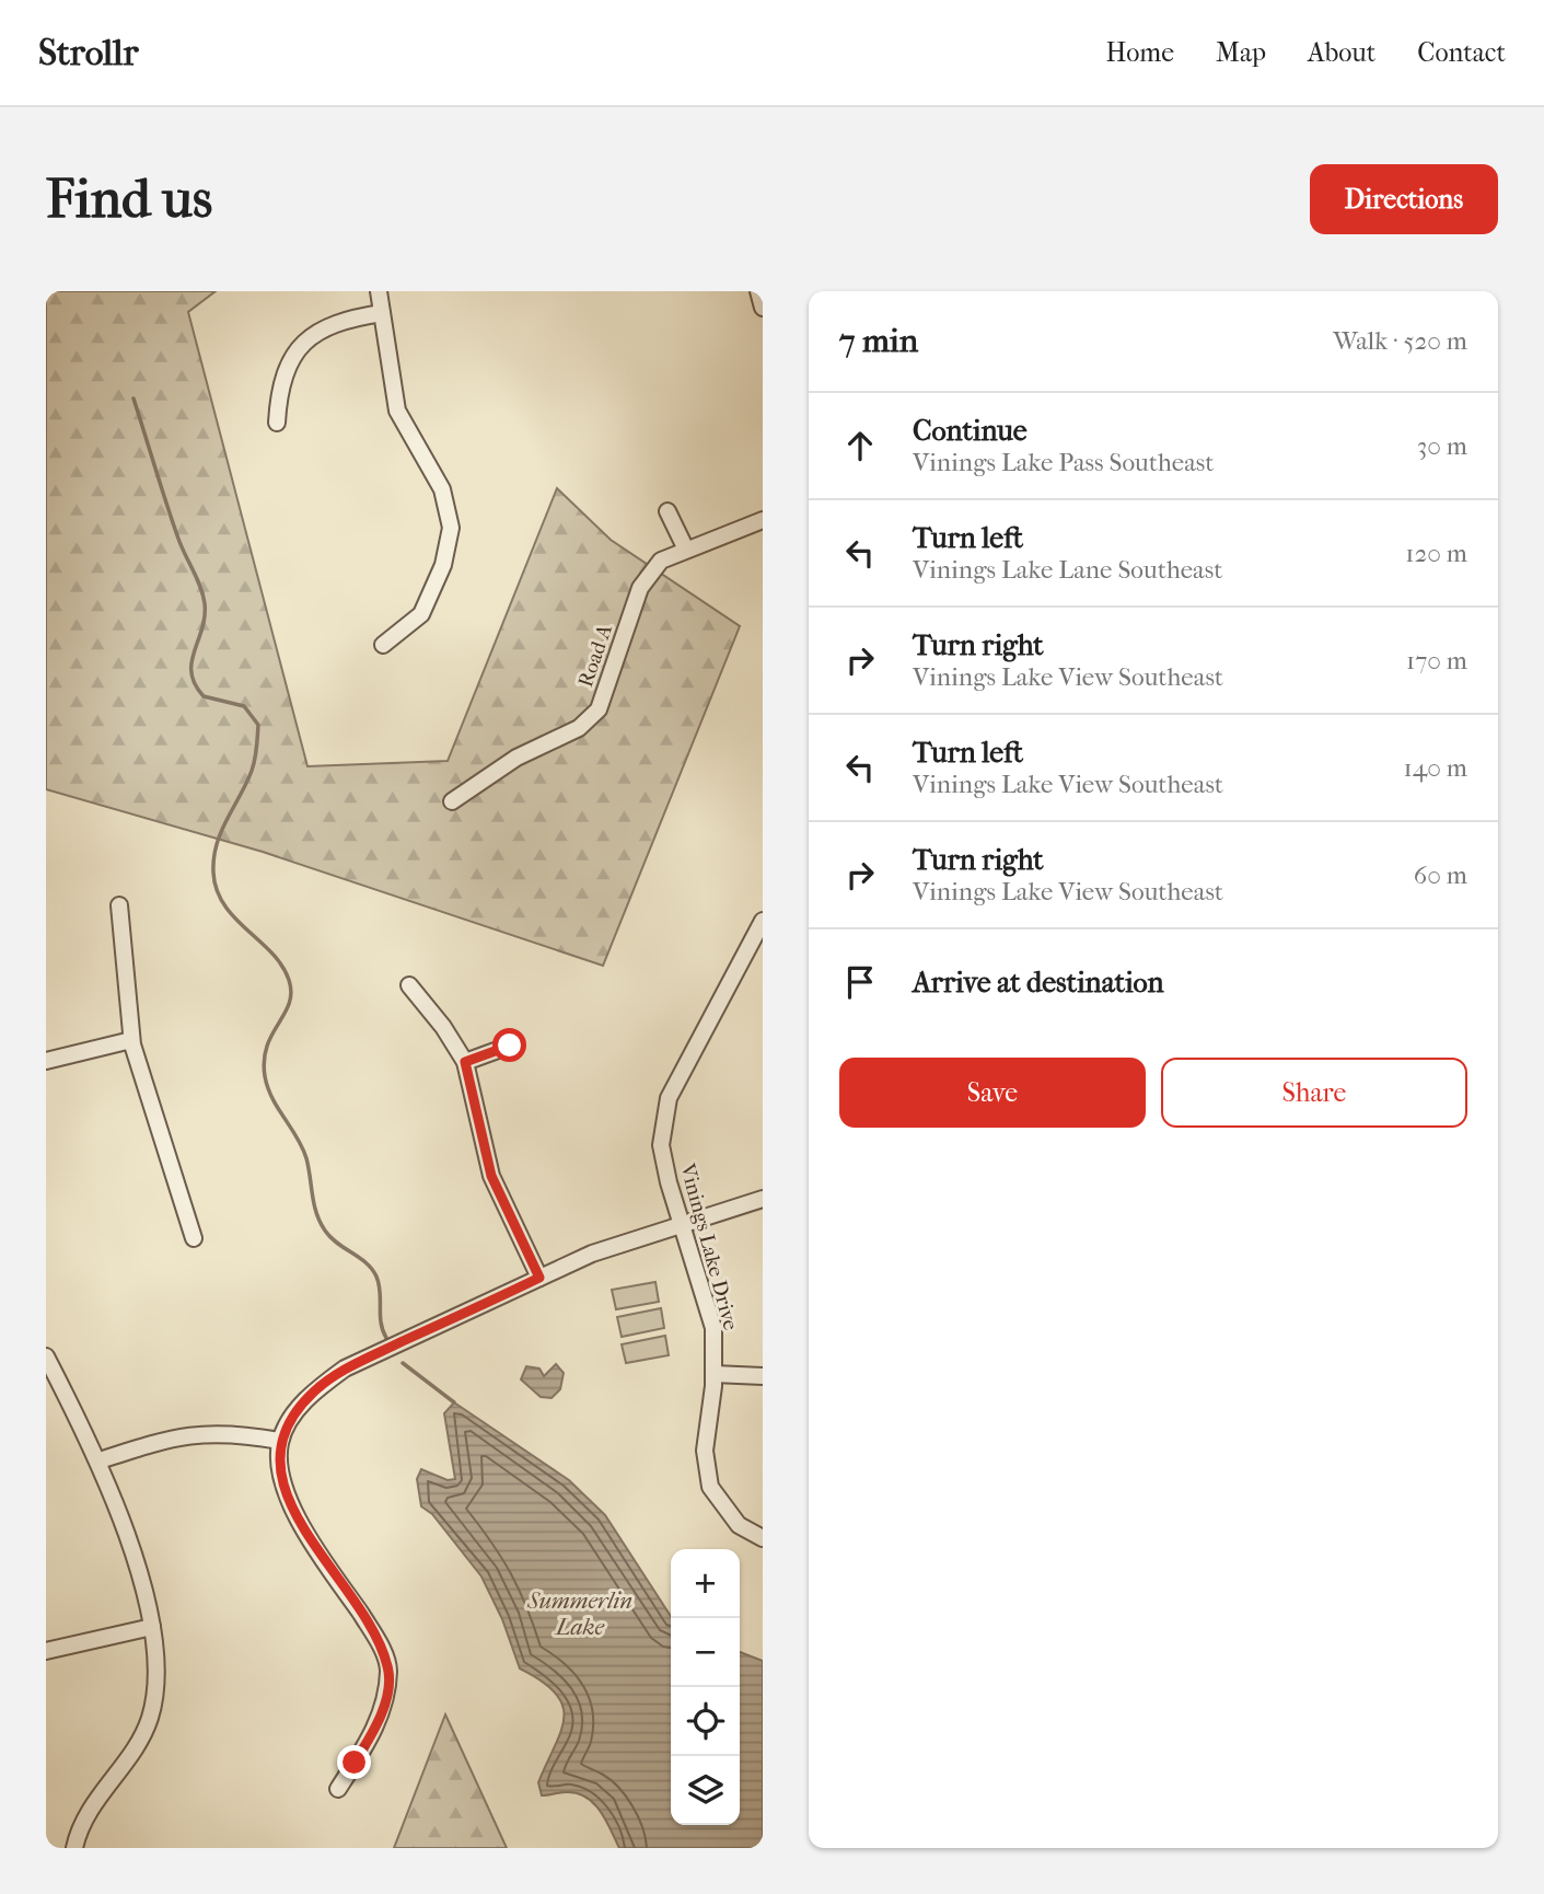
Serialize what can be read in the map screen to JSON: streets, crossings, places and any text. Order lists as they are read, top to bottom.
{
  "streets": {
    "street": ["Road A", "Vinings Lake Drive"]
  },
  "water": ["Summerlin Lake"],
  "page": {
    "header": "Strollr",
    "nav": [
      "Home",
      "Map",
      "About",
      "Contact"
    ],
    "buttons": [
      "Directions",
      ["Save", "Share"]
    ],
    "title": "Find us",
    "heading": ["7 min", "Walk · 520 m"],
    "list": [
      ["Continue", "Vinings Lake Pass Southeast", "30 m"],
      ["Turn left", "Vinings Lake Lane Southeast", "120 m"],
      ["Turn right", "Vinings Lake View Southeast", "170 m"],
      ["Turn left", "Vinings Lake View Southeast", "140 m"],
      ["Turn right", "Vinings Lake View Southeast", "60 m"],
      "Arrive at destination"
    ],
    "map_buttons": ["+", "−"]
  }
}
